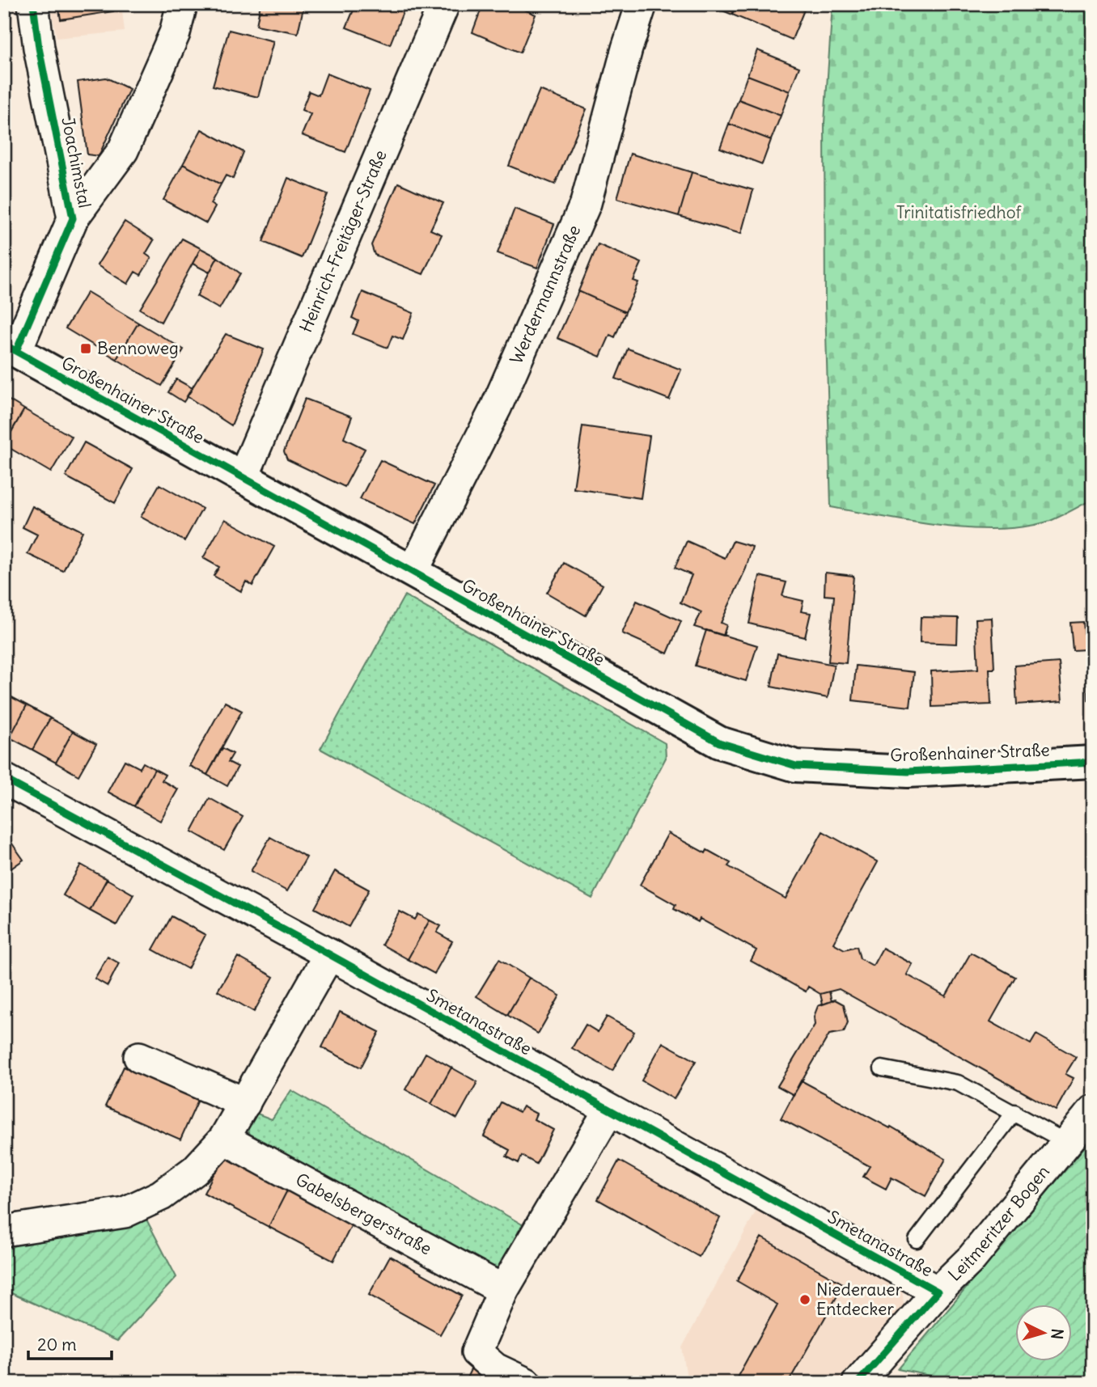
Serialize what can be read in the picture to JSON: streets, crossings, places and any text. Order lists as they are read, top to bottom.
{
  "streets": {
    "main road": ["Großenhainer Straße"],
    "street": [
      "Joachimstal",
      "Heinrich-Freitäger-Straße",
      "Werdermannstraße",
      "Smetanastraße",
      "Gabelsbergerstraße",
      "Leitmeritzer Bogen"
    ]
  },
  "crossings": [
    ["Joachimstal", "Großenhainer Straße"],
    ["Heinrich-Freitäger-Straße", "Großenhainer Straße"],
    ["Werdermannstraße", "Großenhainer Straße"],
    ["Smetanastraße", "Leitmeritzer Bogen"]
  ],
  "parks": ["Trinitatisfriedhof"],
  "places": {
    "transit": ["Bennoweg"],
    "other": ["Niederauer Entdecker"]
  },
  "scale_bar": "20 m",
  "north": "right"
}
